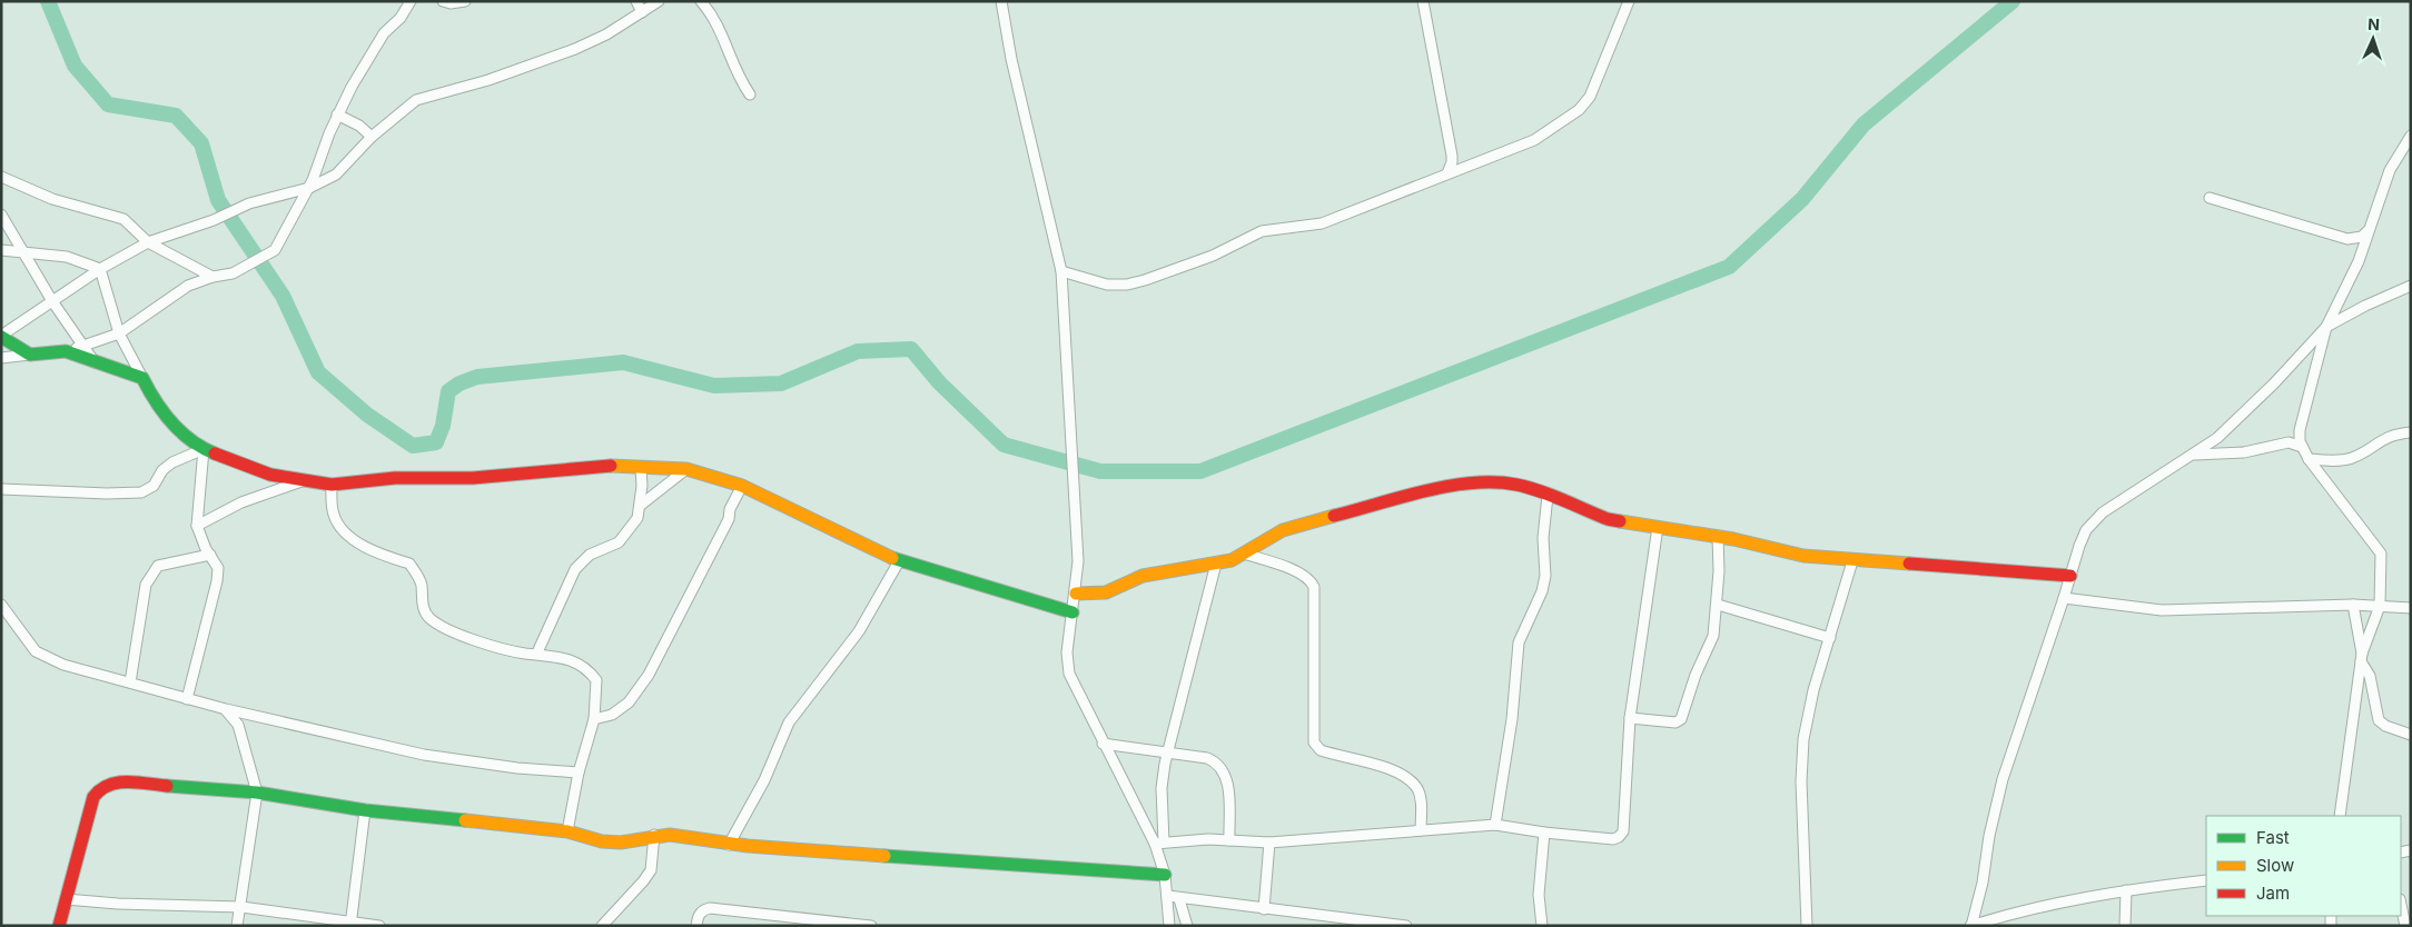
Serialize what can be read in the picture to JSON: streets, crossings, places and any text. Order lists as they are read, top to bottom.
{
  "legend": ["Fast", "Slow", "Jam"],
  "north": "top"
}
